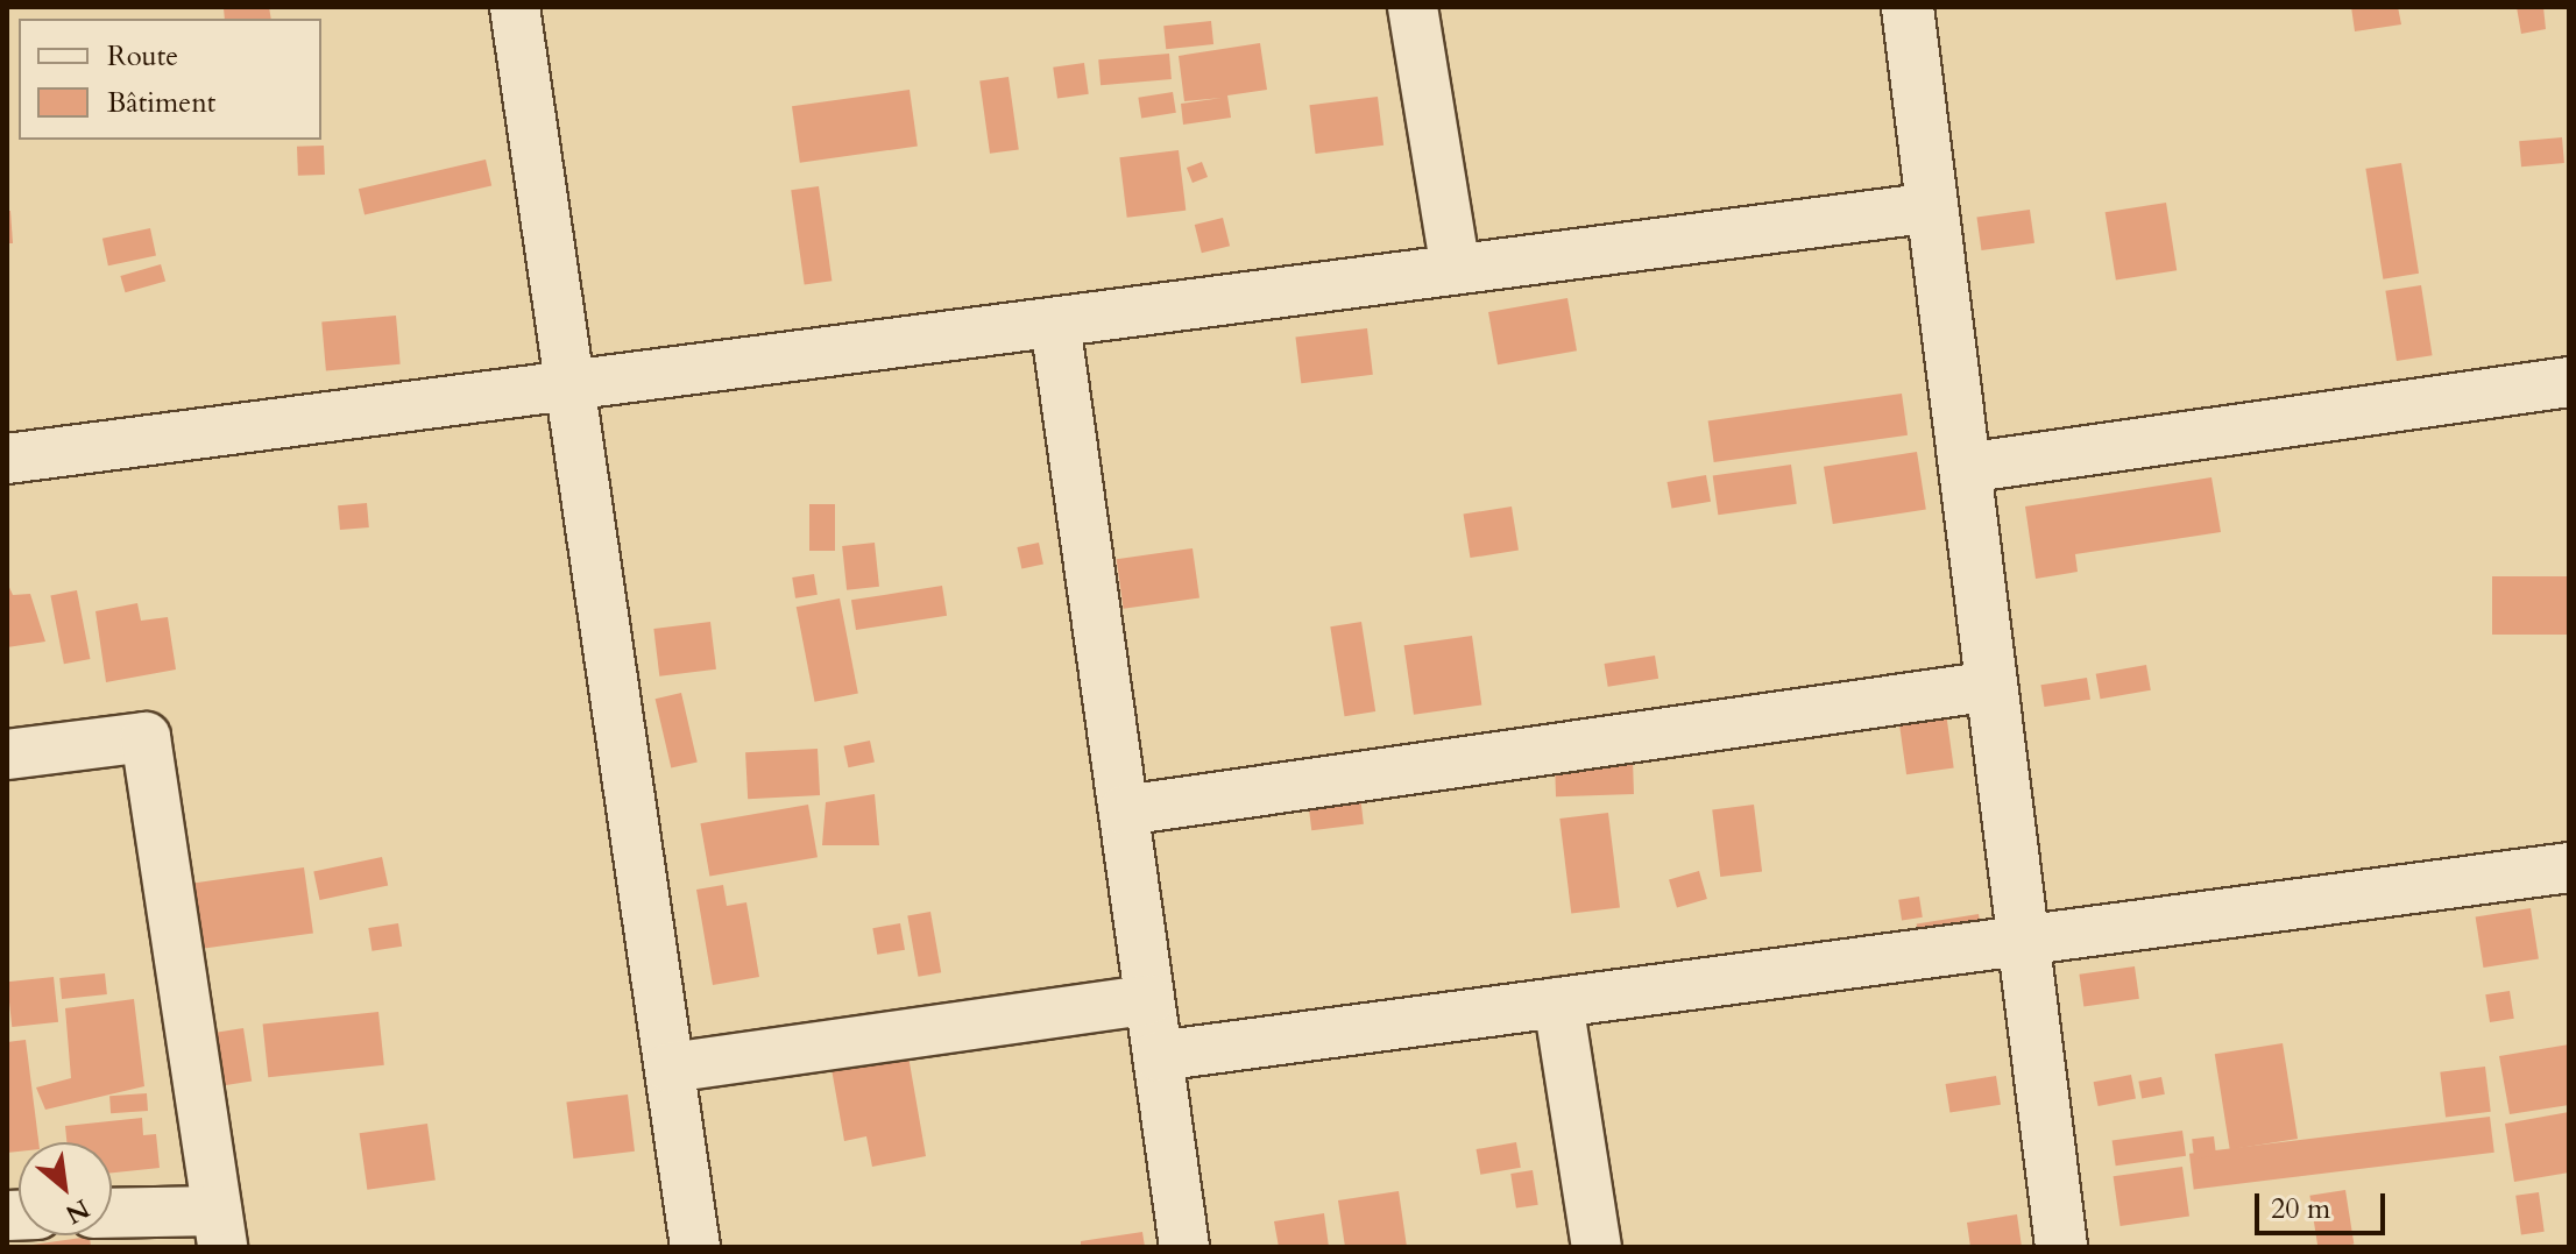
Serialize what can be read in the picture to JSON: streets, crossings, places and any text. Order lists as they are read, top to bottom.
{
  "legend": ["Route", "Bâtiment"],
  "scale_bar": "20 m",
  "north": "bottom right"
}
